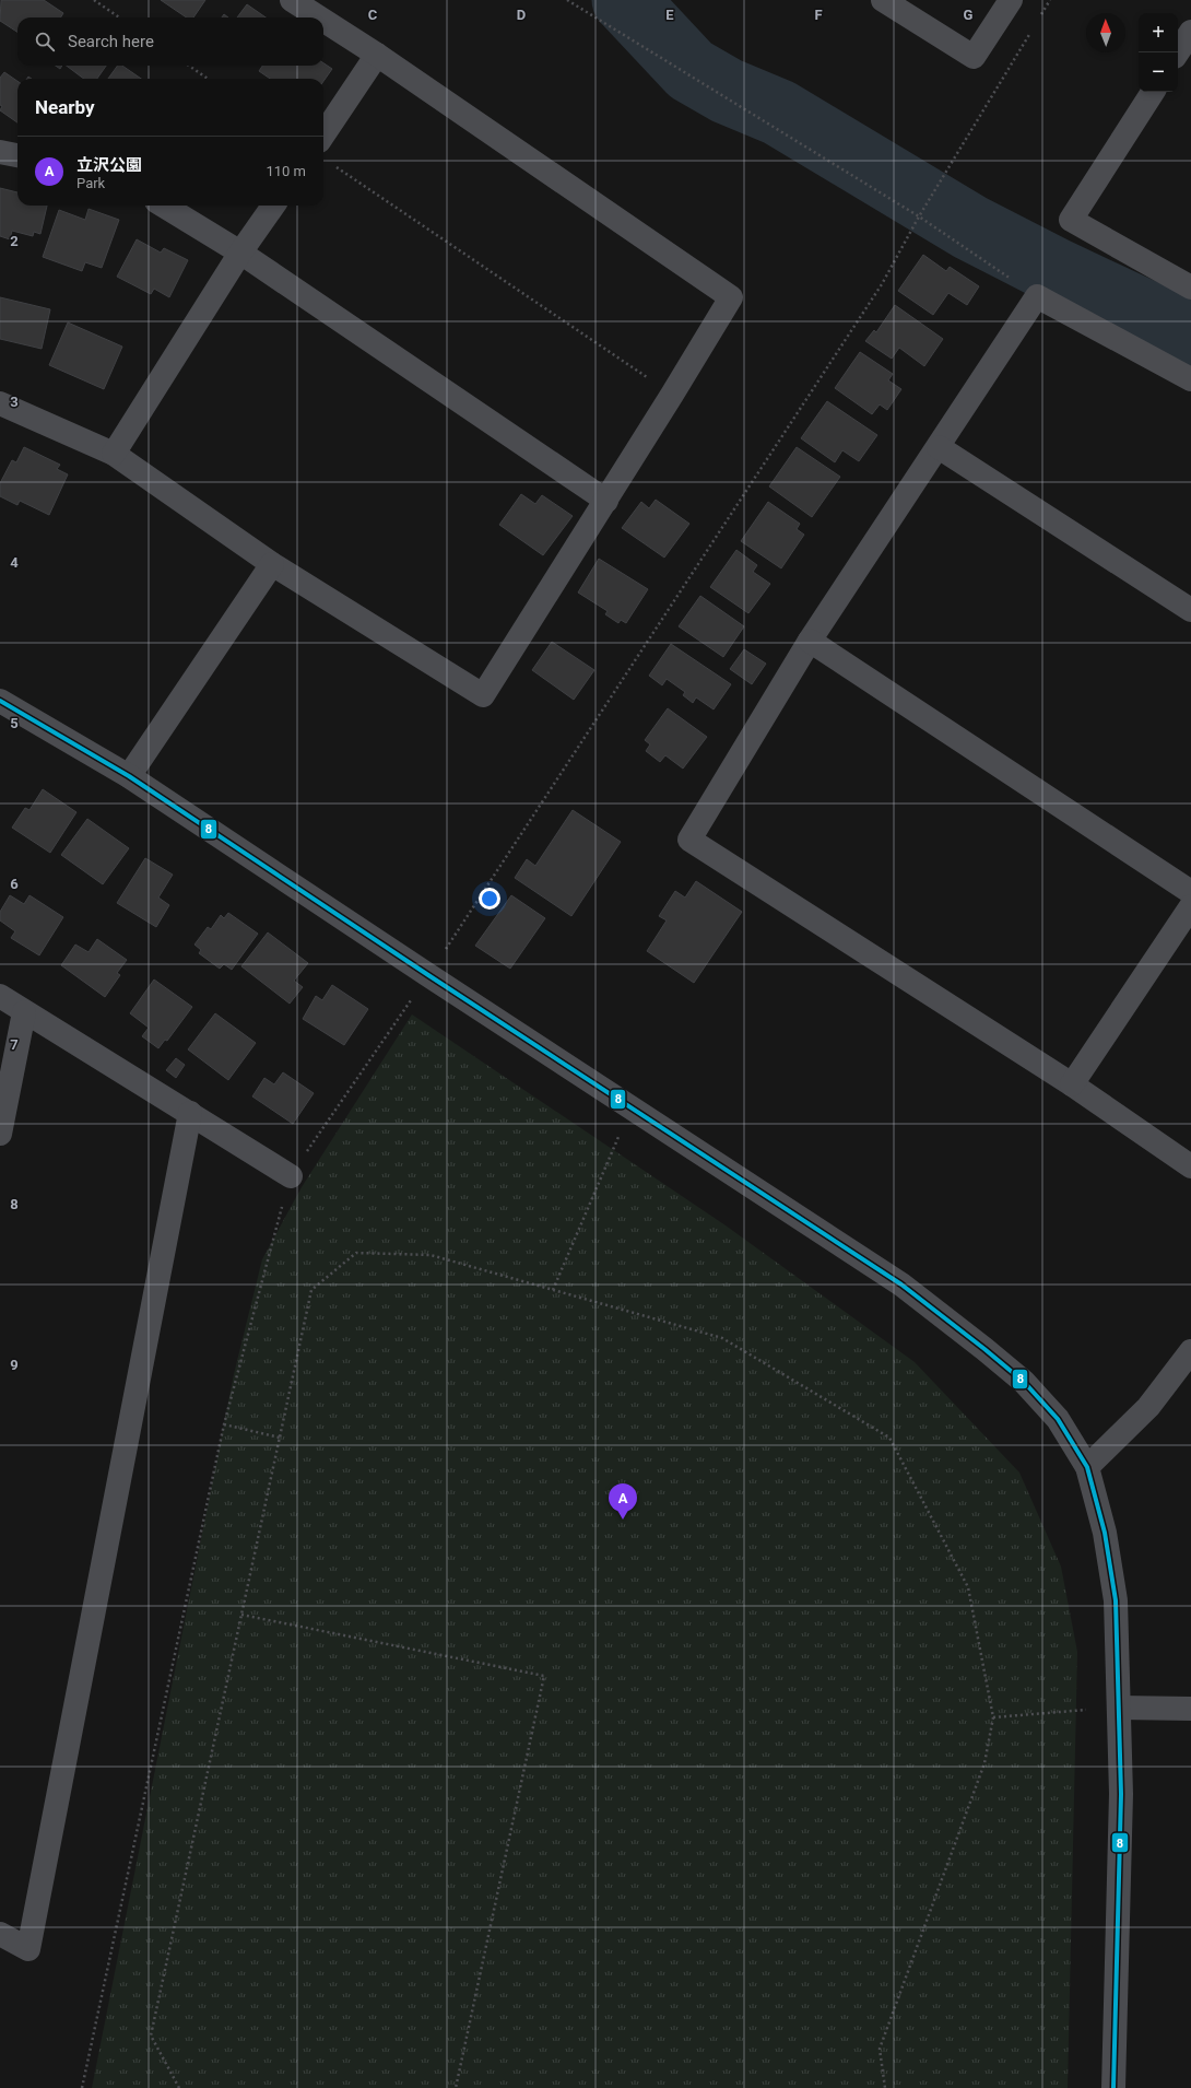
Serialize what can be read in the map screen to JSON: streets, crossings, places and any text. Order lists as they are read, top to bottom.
{
  "lines": ["transit line 8"],
  "north": "top",
  "page": {
    "map_buttons": ["+", "−"],
    "search": "Search here",
    "heading": "Nearby",
    "list": [
      {
        "mark": "A",
        "name": "立沢公園",
        "note": "Park",
        "value": "110 m"
      }
    ],
    "pins": "A"
  },
  "grid": {
    "columns": [
      "C",
      "D",
      "E",
      "F",
      "G"
    ],
    "rows": [
      "2",
      "3",
      "4",
      "5",
      "6",
      "7",
      "8",
      "9"
    ]
  }
}
